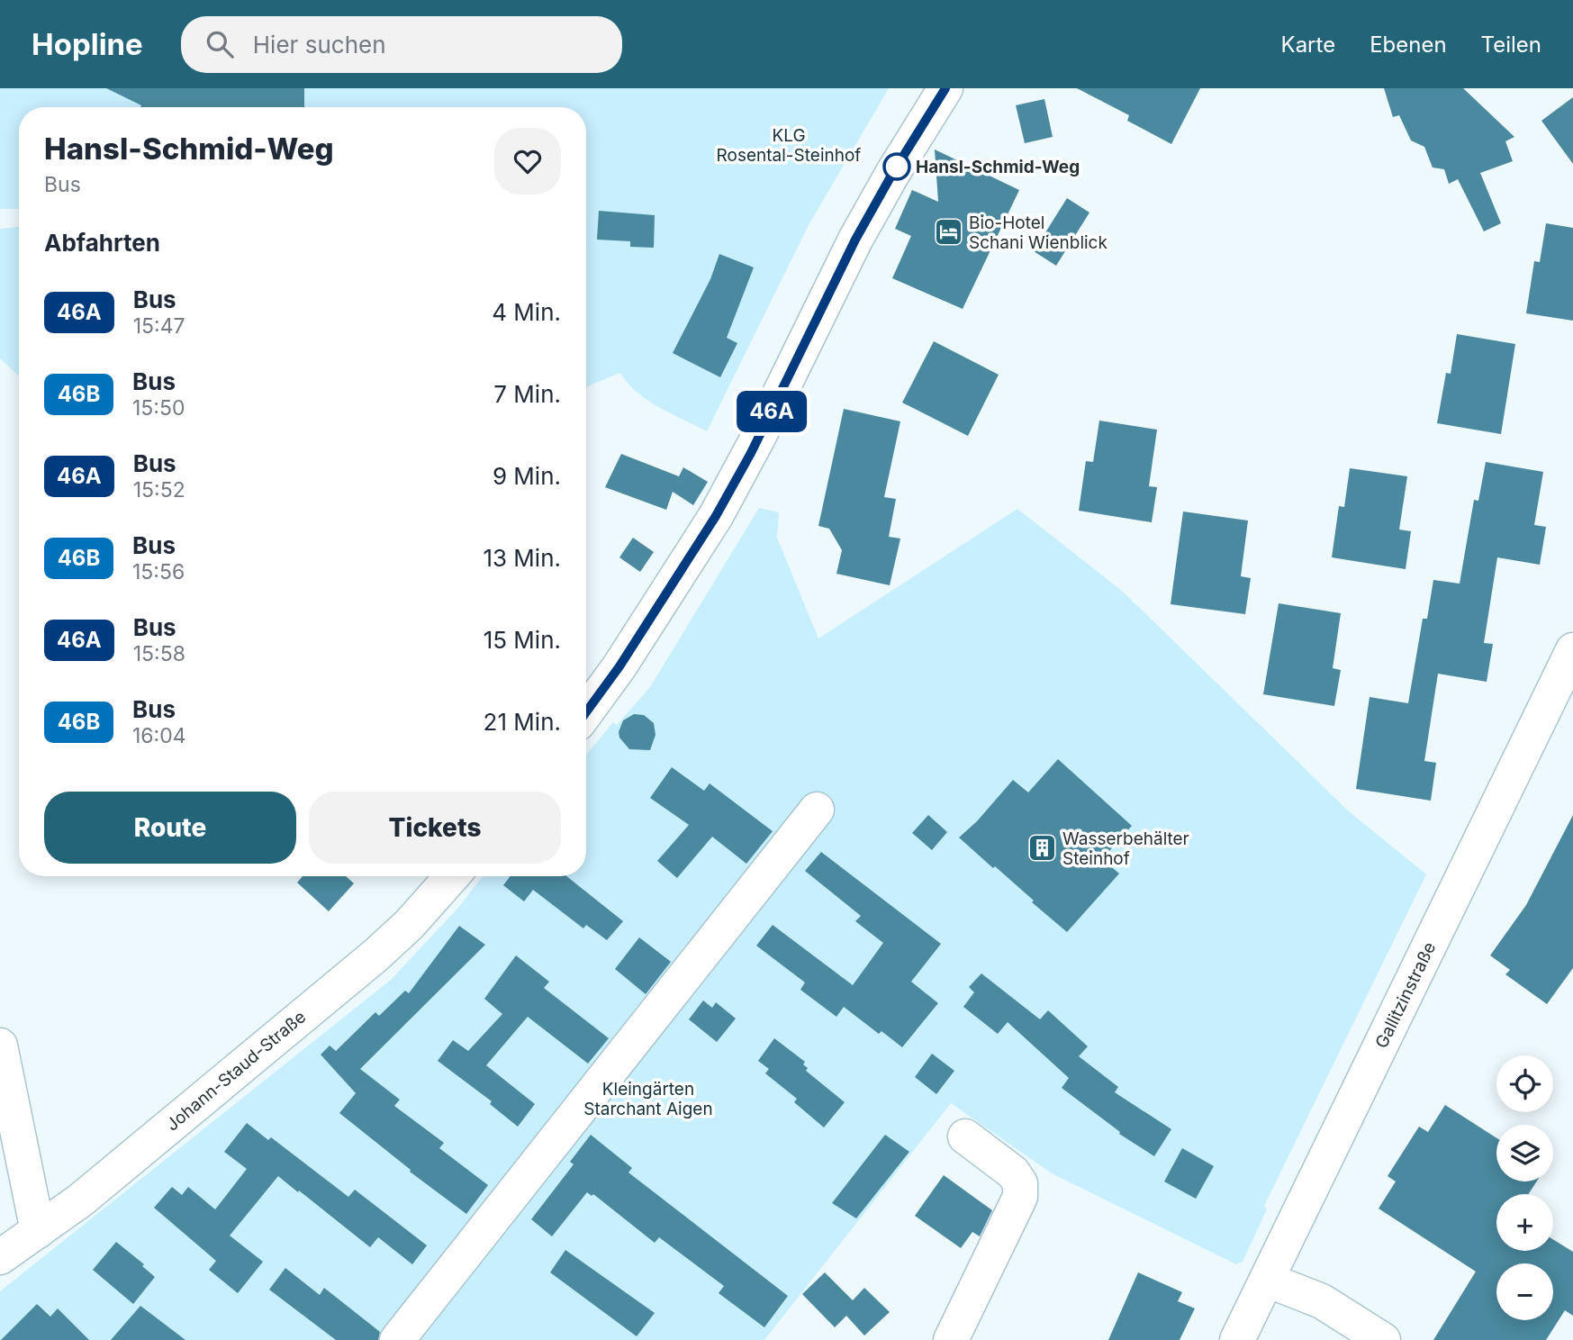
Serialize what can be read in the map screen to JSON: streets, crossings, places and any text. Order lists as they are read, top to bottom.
{
  "streets": {
    "street": ["Gallitzinstraße", "Johann-Staud-Straße"]
  },
  "parks": ["KLG Rosental-Steinhof", "Kleingärten Starchant Aigen"],
  "places": {
    "other": ["Hansl-Schmid-Weg"],
    "hotel": ["Bio-Hotel Schani Wienblick"],
    "building": ["Wasserbehälter Steinhof"]
  },
  "lines": ["bus line 46A"],
  "page": {
    "header": "Hopline",
    "search": "Hier suchen",
    "nav": ["Karte", "Ebenen", "Teilen"],
    "on_map": "46A",
    "heading": [
      ["Hansl-Schmid-Weg", "Bus"],
      "Abfahrten"
    ],
    "list": [
      {
        "mark": "46A",
        "name": "Bus",
        "note": "15:47",
        "value": "4 Min."
      },
      {
        "mark": "46B",
        "name": "Bus",
        "note": "15:50",
        "value": "7 Min."
      },
      {
        "mark": "46A",
        "name": "Bus",
        "note": "15:52",
        "value": "9 Min."
      },
      {
        "mark": "46B",
        "name": "Bus",
        "note": "15:56",
        "value": "13 Min."
      },
      {
        "mark": "46A",
        "name": "Bus",
        "note": "15:58",
        "value": "15 Min."
      },
      {
        "mark": "46B",
        "name": "Bus",
        "note": "16:04",
        "value": "21 Min."
      }
    ],
    "buttons": ["Route", "Tickets"],
    "map_buttons": ["+", "−"]
  }
}
